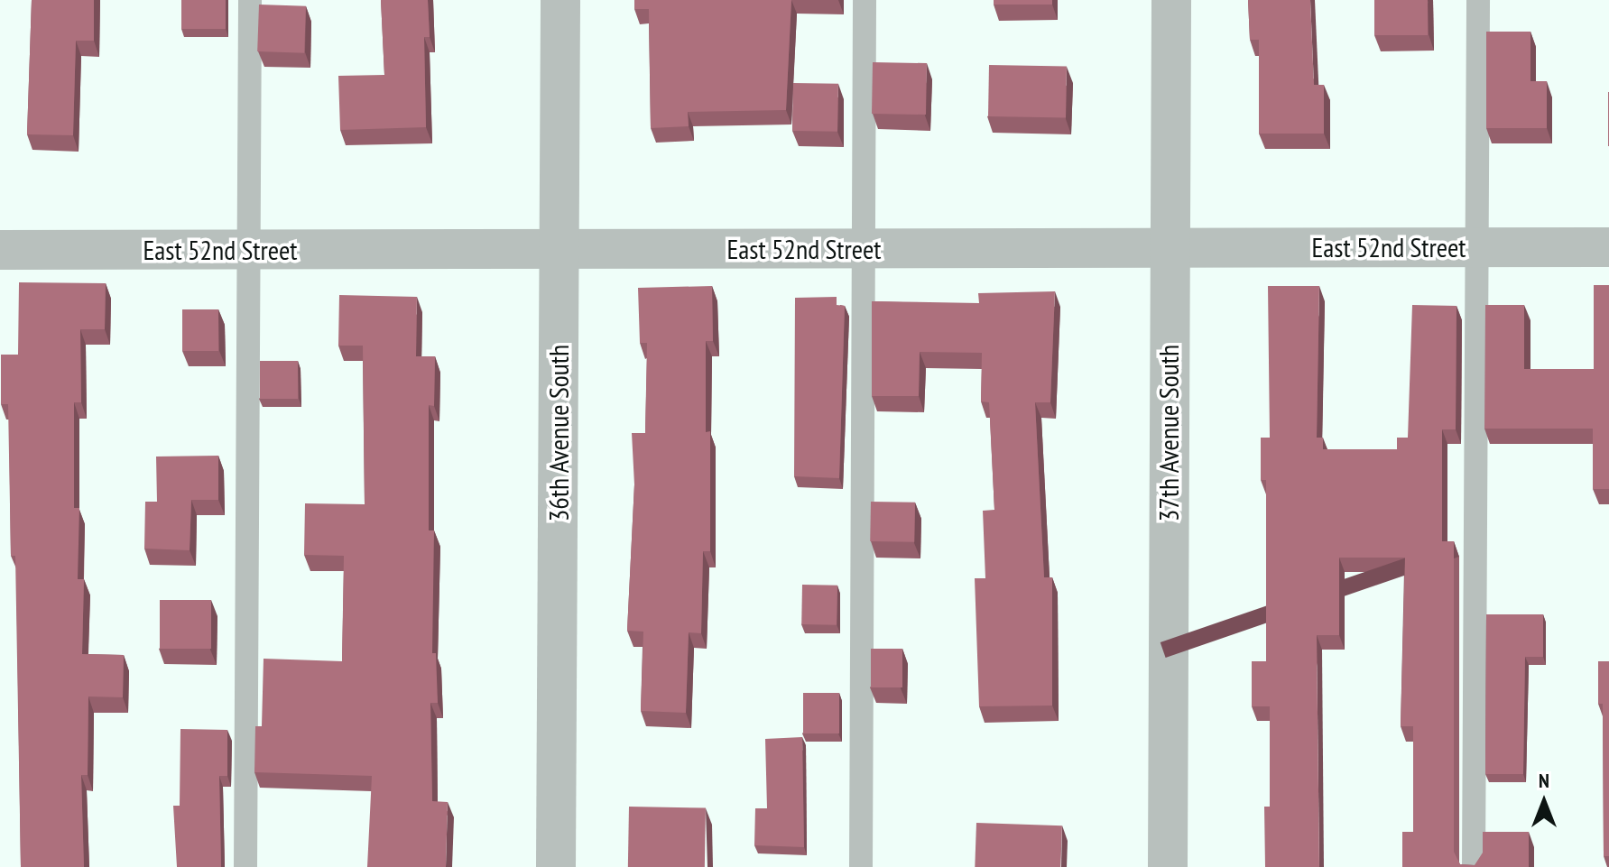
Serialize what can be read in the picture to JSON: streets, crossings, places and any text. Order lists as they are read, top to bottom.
{
  "streets": {
    "street": ["East 52nd Street", "36th Avenue South", "37th Avenue South"]
  },
  "crossings": [
    ["East 52nd Street", "36th Avenue South"],
    ["East 52nd Street", "37th Avenue South"]
  ],
  "north": "top"
}
